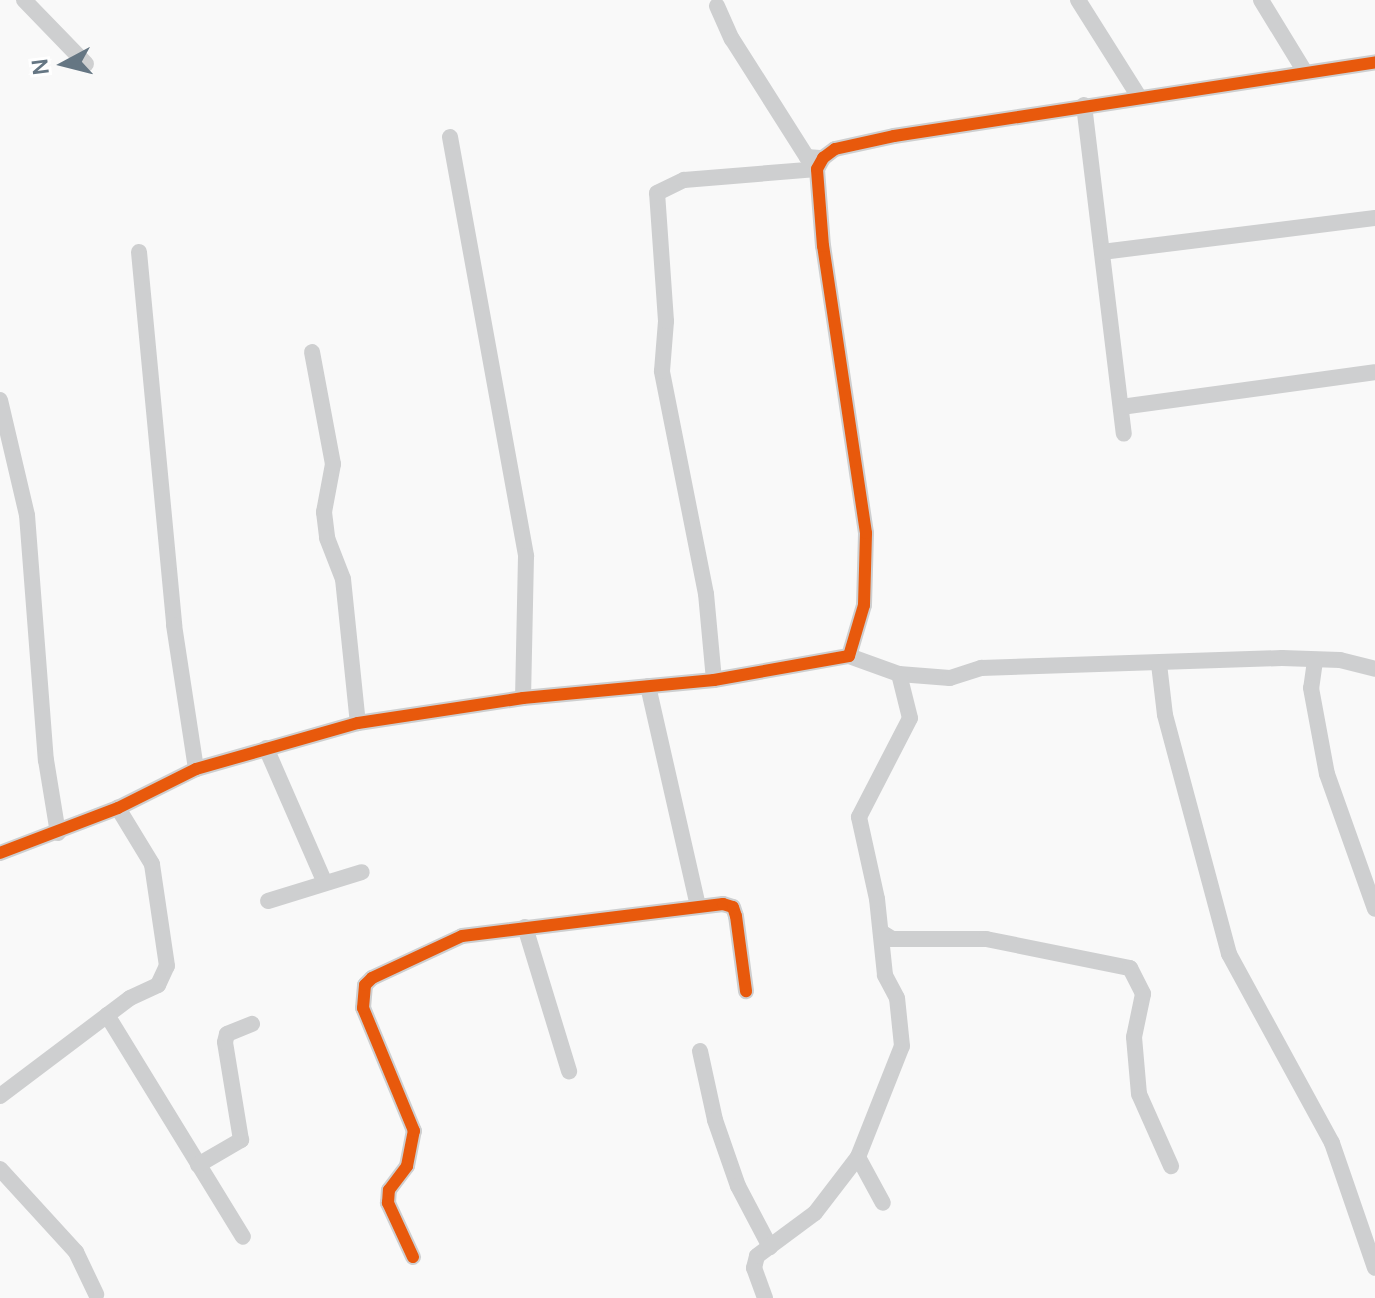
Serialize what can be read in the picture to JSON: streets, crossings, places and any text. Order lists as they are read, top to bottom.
{
  "north": "left"
}
